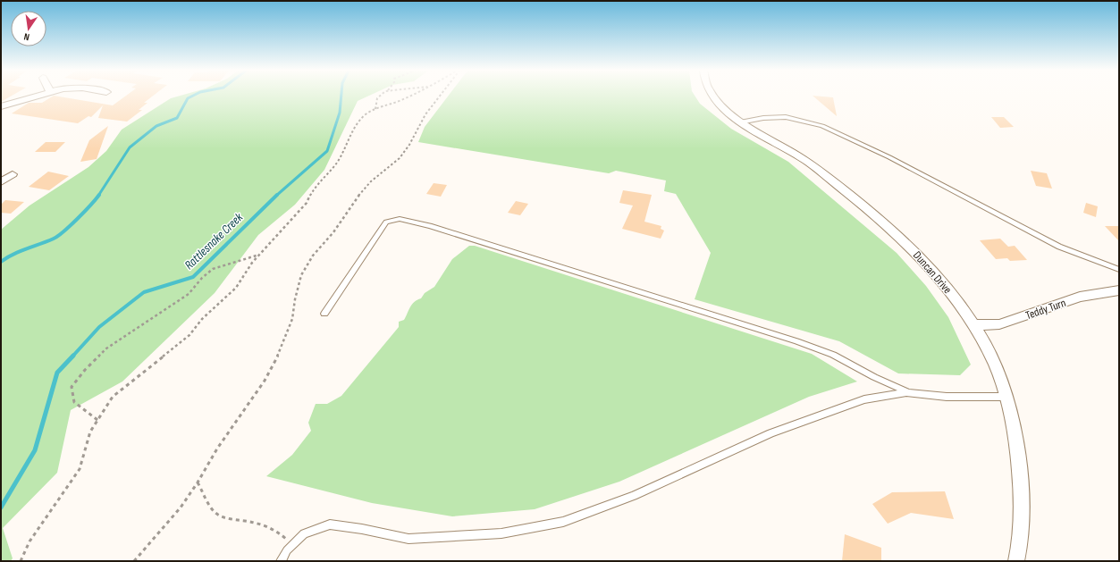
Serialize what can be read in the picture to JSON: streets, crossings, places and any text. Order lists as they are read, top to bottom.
{
  "streets": {
    "street": ["Duncan Drive", "Teddy Turn"]
  },
  "crossings": [
    ["Duncan Drive", "Teddy Turn"]
  ],
  "water": ["Rattlesnake Creek"],
  "north": "bottom"
}
